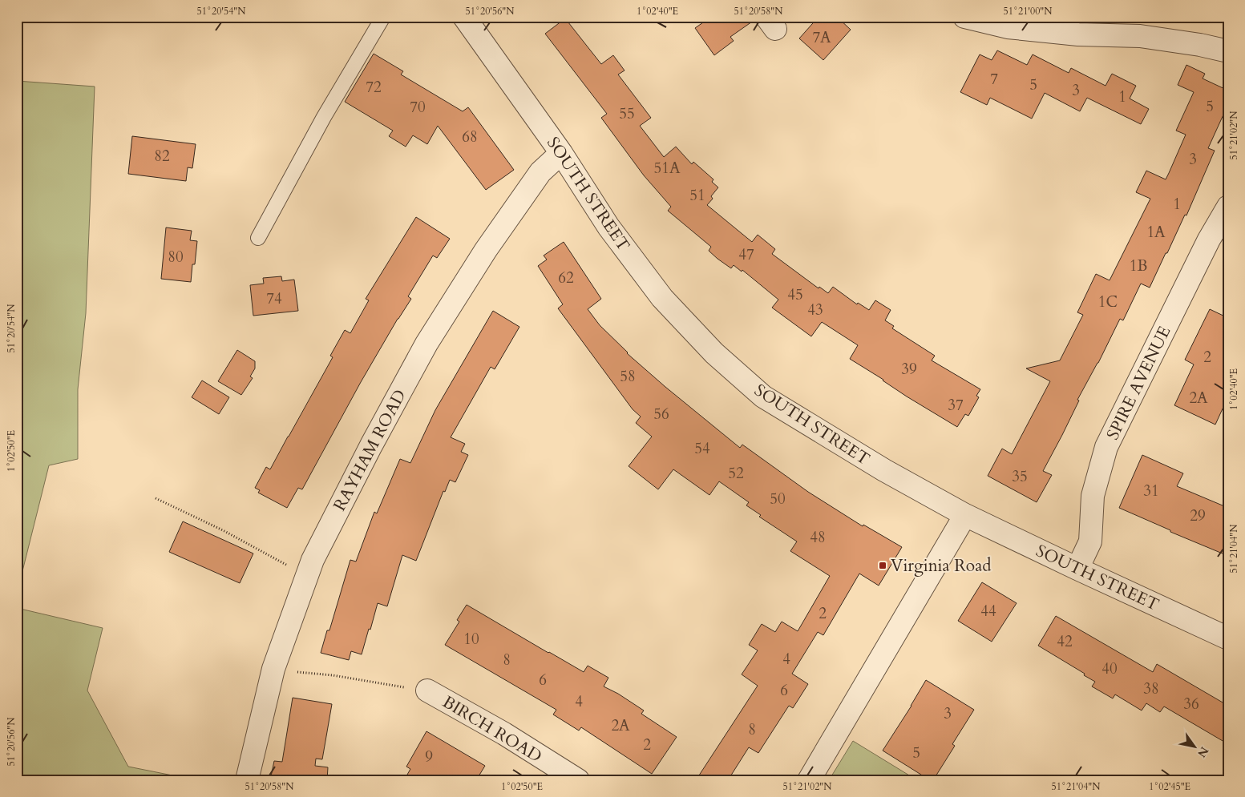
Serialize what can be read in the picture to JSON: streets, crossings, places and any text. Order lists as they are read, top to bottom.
{
  "streets": {
    "street": [
      "SOUTH STREET",
      "SPIRE AVENUE",
      "RAYHAM ROAD",
      "BIRCH ROAD"
    ]
  },
  "crossings": [
    ["SOUTH STREET", "SPIRE AVENUE"],
    ["SOUTH STREET", "RAYHAM ROAD"]
  ],
  "places": {
    "transit": ["Virginia Road"]
  },
  "house_numbers": [
    "7A",
    "7",
    "5",
    "72",
    "3",
    "1",
    "5",
    "70",
    "55",
    "68",
    "82",
    "3",
    "51A",
    "51",
    "1",
    "1A",
    "47",
    "80",
    "1B",
    "62",
    "45",
    "74",
    "1C",
    "43",
    "2",
    "39",
    "58",
    "2A",
    "37",
    "56",
    "54",
    "52",
    "35",
    "31",
    "50",
    "29",
    "48",
    "44",
    "2",
    "10",
    "42",
    "4",
    "8",
    "40",
    "6",
    "38",
    "6",
    "4",
    "36",
    "3",
    "2A",
    "8",
    "2",
    "5",
    "9"
  ],
  "north": "bottom right",
  "coordinates": [
    "51°20'54\"N",
    "51°20'56\"N",
    "1°02'40\"E",
    "51°20'58\"N",
    "51°21'00\"N",
    "51°21'02\"N",
    "1°02'50\"E",
    "51°21'04\"N",
    "1°02'45\"E"
  ]
}
